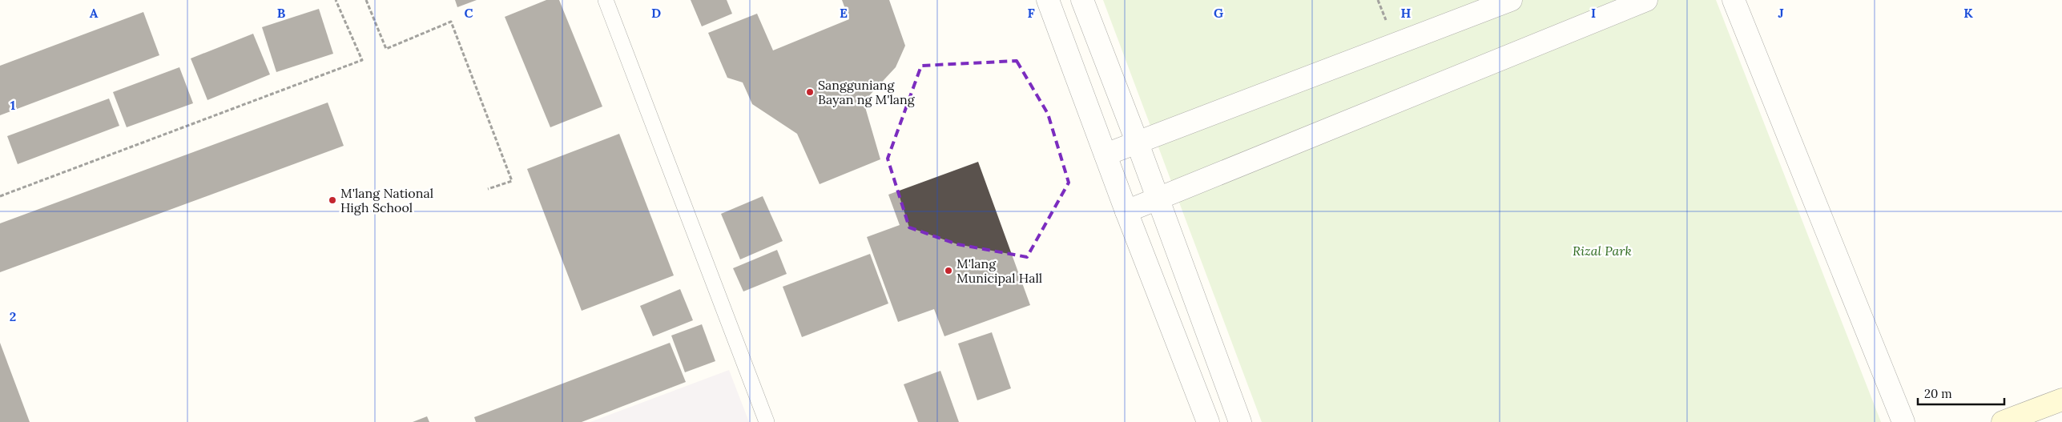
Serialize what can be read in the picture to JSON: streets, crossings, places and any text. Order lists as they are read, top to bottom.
{
  "parks": ["Rizal Park"],
  "places": ["Sangguniang Bayan ng M'lang", "M'lang National High School", "M'lang Municipal Hall"],
  "scale_bar": "20 m",
  "grid": {
    "columns": [
      "A",
      "B",
      "C",
      "D",
      "E",
      "F",
      "G",
      "H",
      "I",
      "J",
      "K"
    ],
    "rows": ["1", "2"]
  }
}
